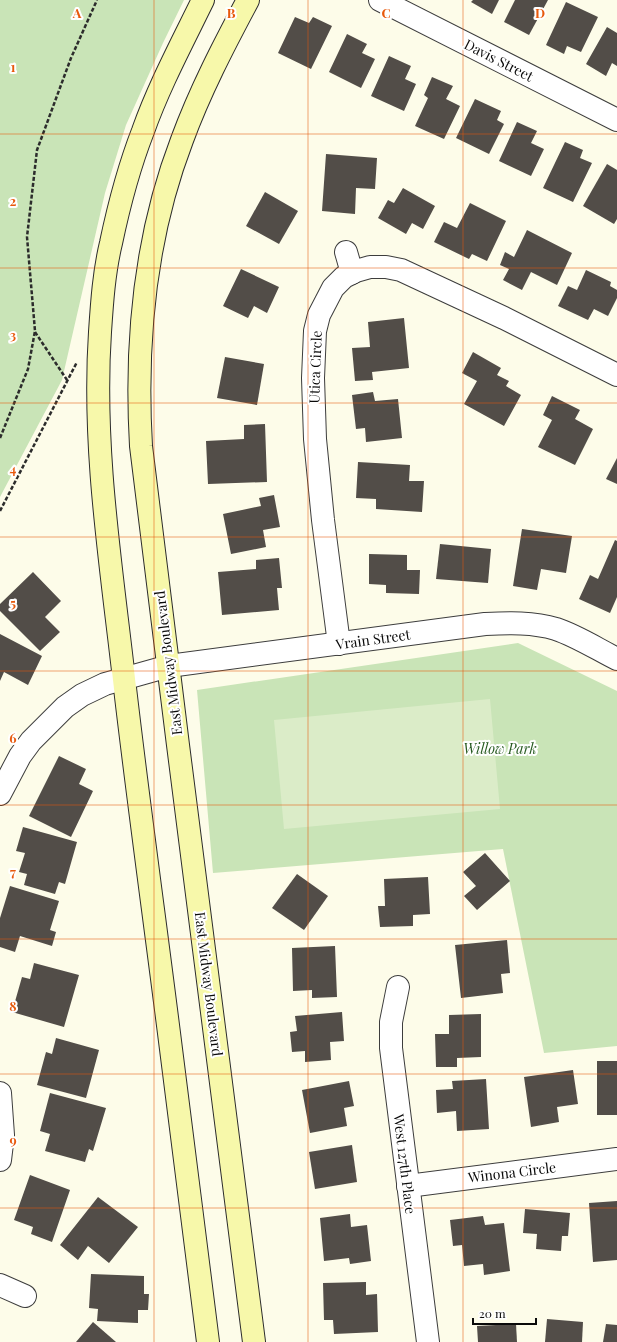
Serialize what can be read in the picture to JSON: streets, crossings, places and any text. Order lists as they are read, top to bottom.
{
  "streets": {
    "main road": ["East Midway Boulevard"],
    "street": [
      "Davis Street",
      "Utica Circle",
      "Vrain Street",
      "West 127th Place",
      "Winona Circle"
    ]
  },
  "crossings": [
    ["Utica Circle", "Vrain Street"],
    ["Vrain Street", "East Midway Boulevard"],
    ["West 127th Place", "Winona Circle"]
  ],
  "parks": ["Willow Park"],
  "scale_bar": "20 m",
  "grid": {
    "columns": [
      "A",
      "B",
      "C",
      "D"
    ],
    "rows": [
      "1",
      "2",
      "3",
      "4",
      "5",
      "6",
      "7",
      "8",
      "9"
    ]
  }
}
